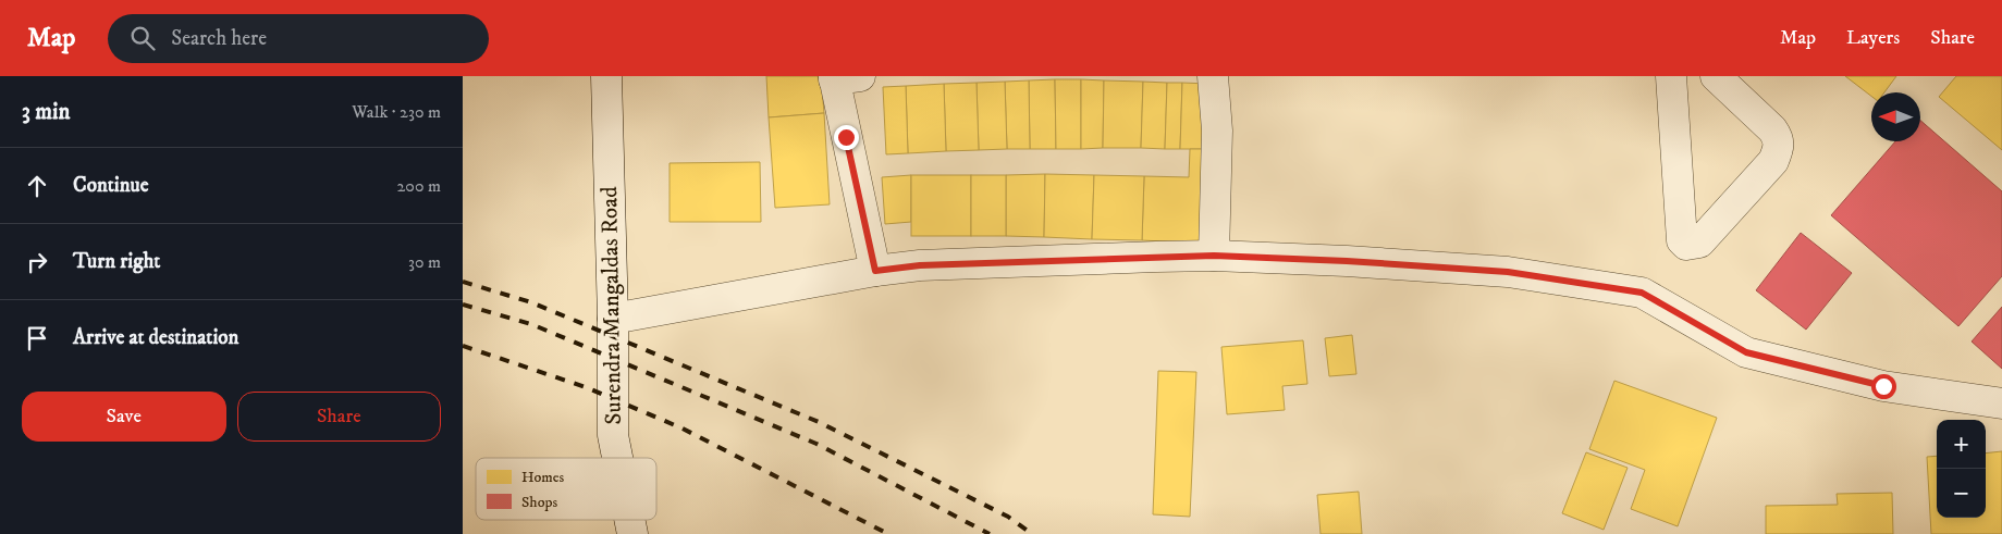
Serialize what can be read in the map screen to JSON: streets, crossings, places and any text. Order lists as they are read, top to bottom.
{
  "streets": {
    "street": ["Surendra Mangaldas Road"]
  },
  "legend": ["Homes", "Shops"],
  "north": "left",
  "page": {
    "header": "Map",
    "search": "Search here",
    "nav": ["Map", "Layers", "Share"],
    "heading": ["3 min", "Walk · 230 m"],
    "list": [
      ["Continue", "200 m"],
      ["Turn right", "30 m"],
      "Arrive at destination"
    ],
    "buttons": ["Save", "Share"],
    "map_buttons": ["+", "−"]
  }
}
